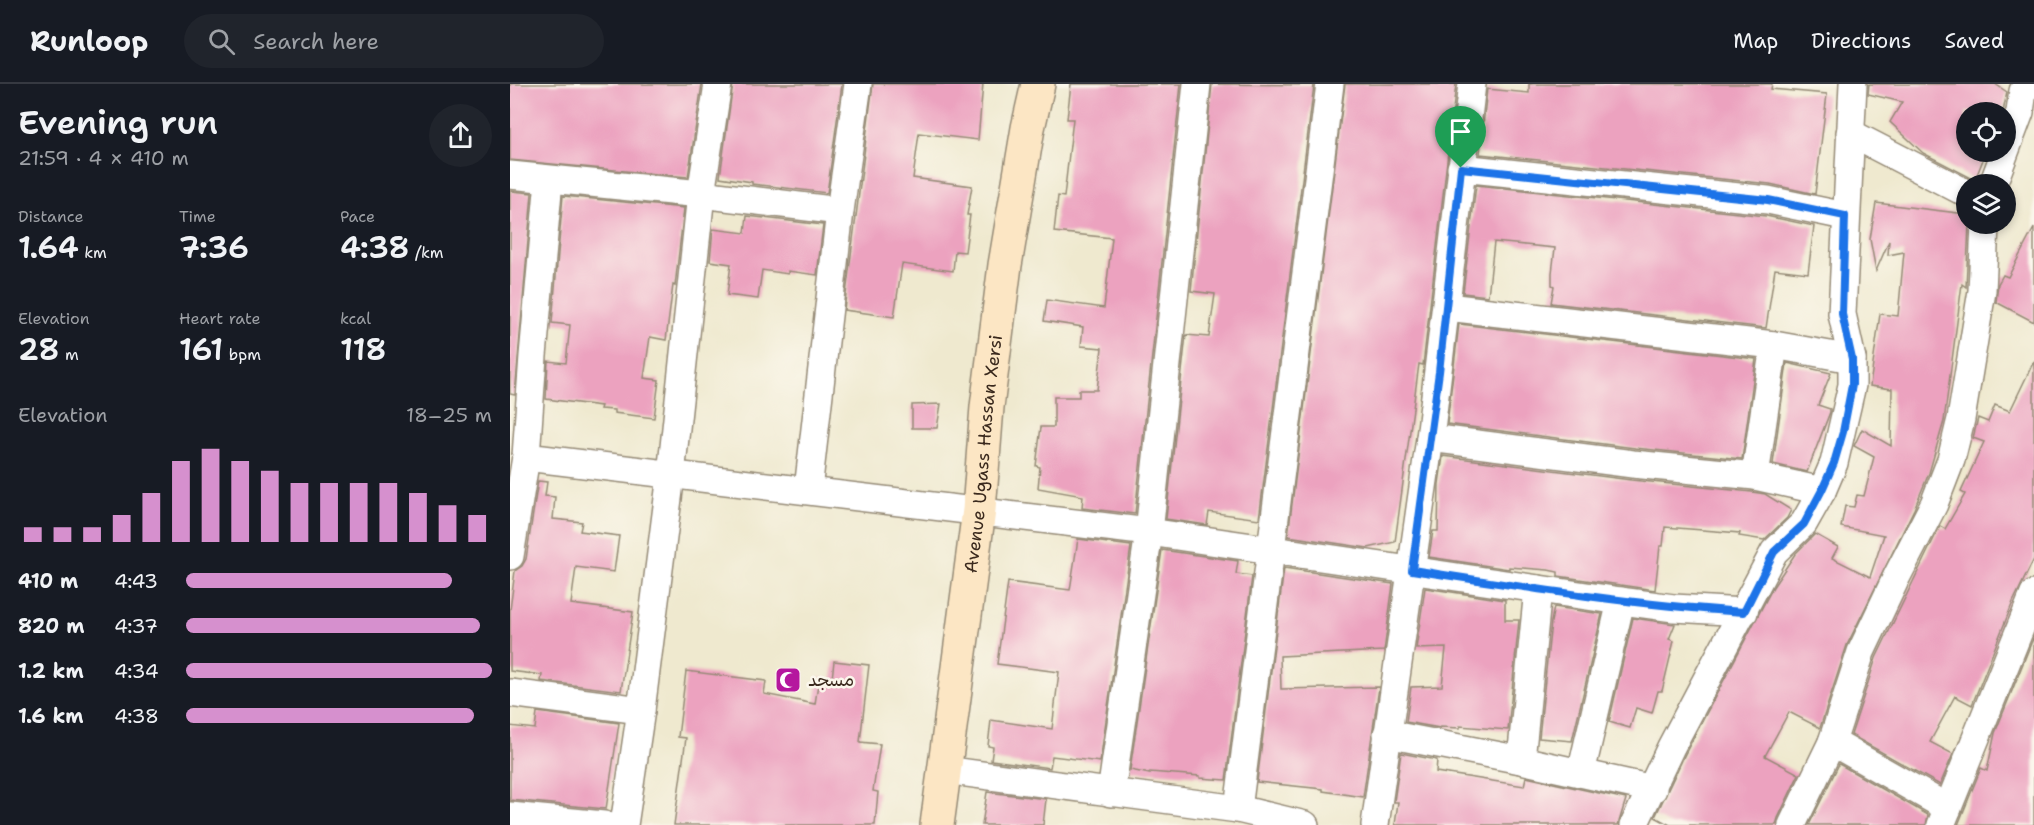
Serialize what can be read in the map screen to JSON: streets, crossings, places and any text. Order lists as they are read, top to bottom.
{
  "streets": {
    "main road": ["Avenue Ugass Hassan Xersi"]
  },
  "places": {
    "mosque": ["مسجد"]
  },
  "page": {
    "header": "Runloop",
    "search": "Search here",
    "nav": ["Map", "Directions", "Saved"],
    "heading": ["Evening run", "21:59 · 4 × 410 m"],
    "stats": [
      ["Distance", "1.64 km"],
      ["Time", "7:36"],
      ["Pace", "4:38 /km"],
      ["Elevation", "28 m"],
      ["Heart rate", "161 bpm"],
      ["kcal", "118"]
    ],
    "chart": ["Elevation", "18–25 m"],
    "list": [
      {
        "name": "410 m",
        "note": "4:43"
      },
      {
        "name": "820 m",
        "note": "4:37"
      },
      {
        "name": "1.2 km",
        "note": "4:34"
      },
      {
        "name": "1.6 km",
        "note": "4:38"
      }
    ]
  }
}
